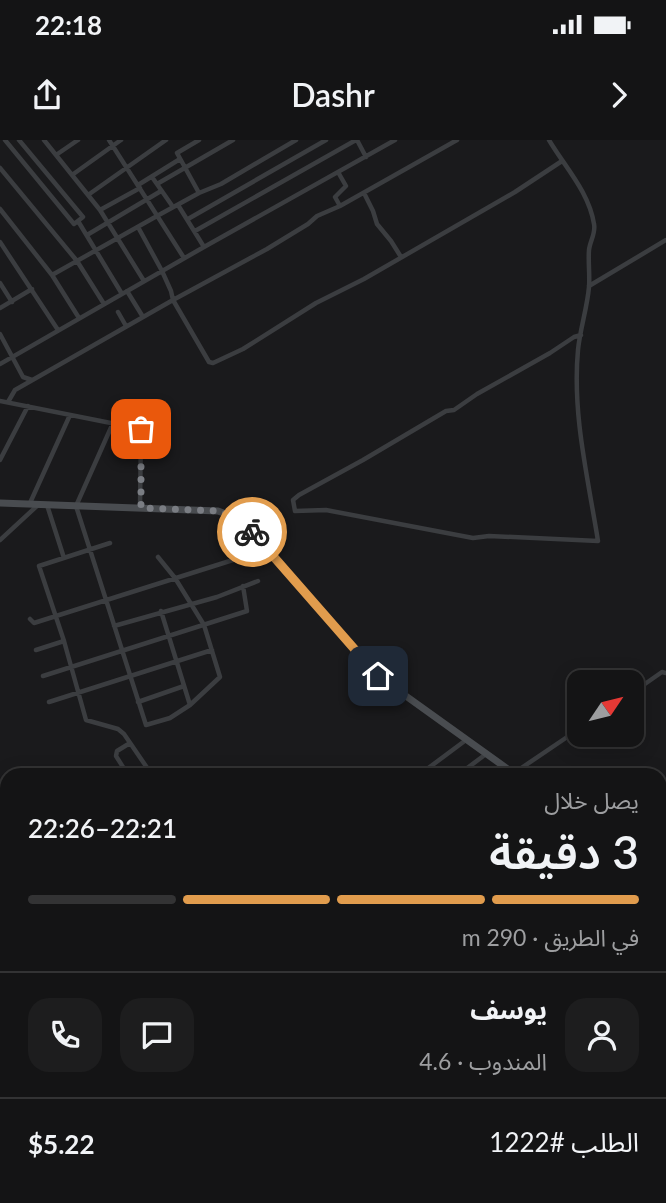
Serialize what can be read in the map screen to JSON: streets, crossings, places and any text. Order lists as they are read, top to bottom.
{
  "north": "top right",
  "page": {
    "status": "22:18",
    "header": "Dashr",
    "heading": ["3 دقيقة", "يصل خلال", "22:21–22:26"],
    "panel": [
      "يوسف",
      "المندوب · 4.6",
      "الطلب #1222",
      "$5.22"
    ],
    "bar": "في الطريق · 290 m"
  }
}
